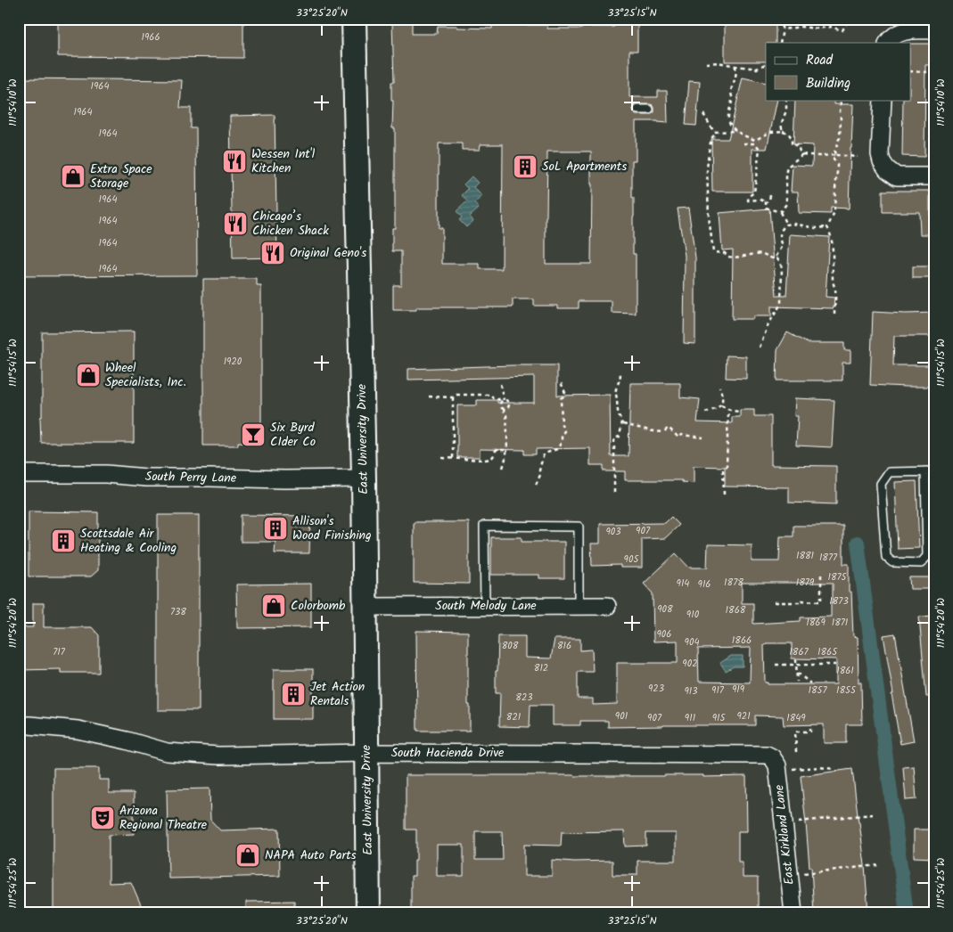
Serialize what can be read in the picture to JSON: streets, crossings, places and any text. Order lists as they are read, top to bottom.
{
  "streets": {
    "main road": ["East University Drive"],
    "street": [
      "South Perry Lane",
      "South Melody Lane",
      "South Hacienda Drive",
      "East Kirkland Lane"
    ]
  },
  "crossings": [
    ["East University Drive", "South Perry Lane"],
    ["East University Drive", "South Melody Lane"],
    ["East University Drive", "South Hacienda Drive"],
    ["South Hacienda Drive", "East Kirkland Lane"]
  ],
  "places": {
    "restaurant": ["Wessen Int'l Kitchen", "Chicago’s Chicken Shack", "Original Geno's"],
    "building": [
      "SoL Apartments",
      "Allison's Wood Finishing",
      "Scottsdale Air Heating & Cooling",
      "Jet Action Rentals"
    ],
    "shop": [
      "Extra Space Storage",
      "Wheel Specialists, Inc.",
      "Colorbomb",
      "NAPA Auto Parts"
    ],
    "bar": ["Six Byrd CIder Co"],
    "theatre": ["Arizona Regional Theatre"]
  },
  "house_numbers": [
    "1966",
    "1964",
    "1964",
    "1964",
    "1964",
    "1964",
    "1964",
    "1964",
    "1920",
    "907",
    "903",
    "1881",
    "1877",
    "905",
    "1875",
    "1878",
    "1879",
    "914",
    "916",
    "1873",
    "908",
    "1868",
    "738",
    "910",
    "1869",
    "1871",
    "906",
    "1866",
    "904",
    "808",
    "816",
    "717",
    "1867",
    "1865",
    "902",
    "812",
    "1861",
    "923",
    "919",
    "917",
    "1857",
    "1855",
    "913",
    "823",
    "901",
    "921",
    "821",
    "907",
    "911",
    "915",
    "1849"
  ],
  "legend": ["Road", "Building"],
  "coordinates": [
    "33°25'20\"N",
    "33°25'15\"N",
    "111°54'10\"W",
    "111°54'15\"W",
    "111°54'20\"W",
    "111°54'25\"W"
  ]
}
